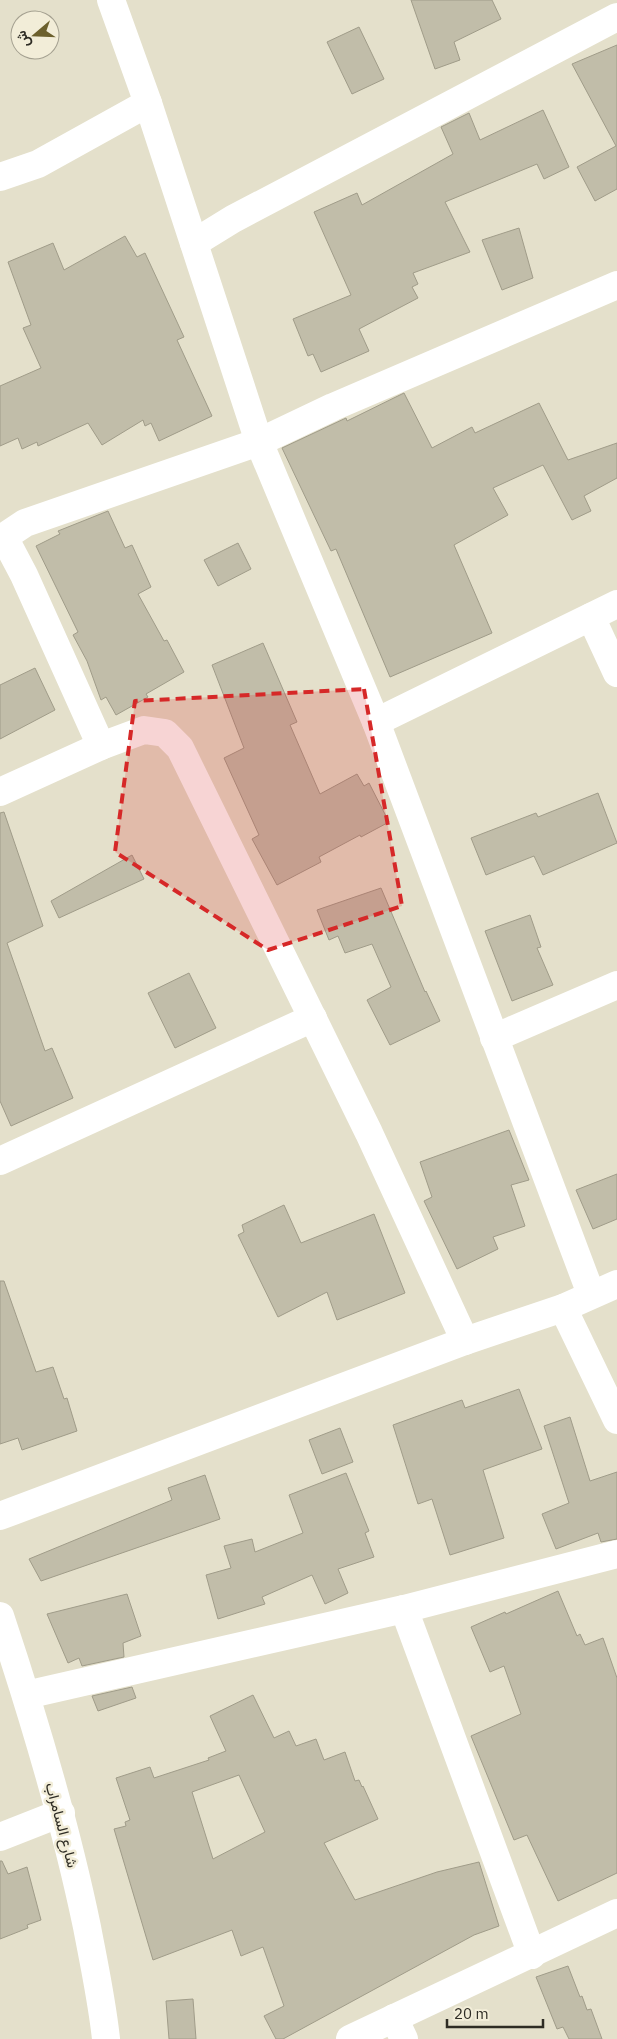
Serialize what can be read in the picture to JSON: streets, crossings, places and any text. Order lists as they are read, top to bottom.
{
  "streets": {
    "street": ["شارع السامراب"]
  },
  "scale_bar": "20 m",
  "north": "left"
}
